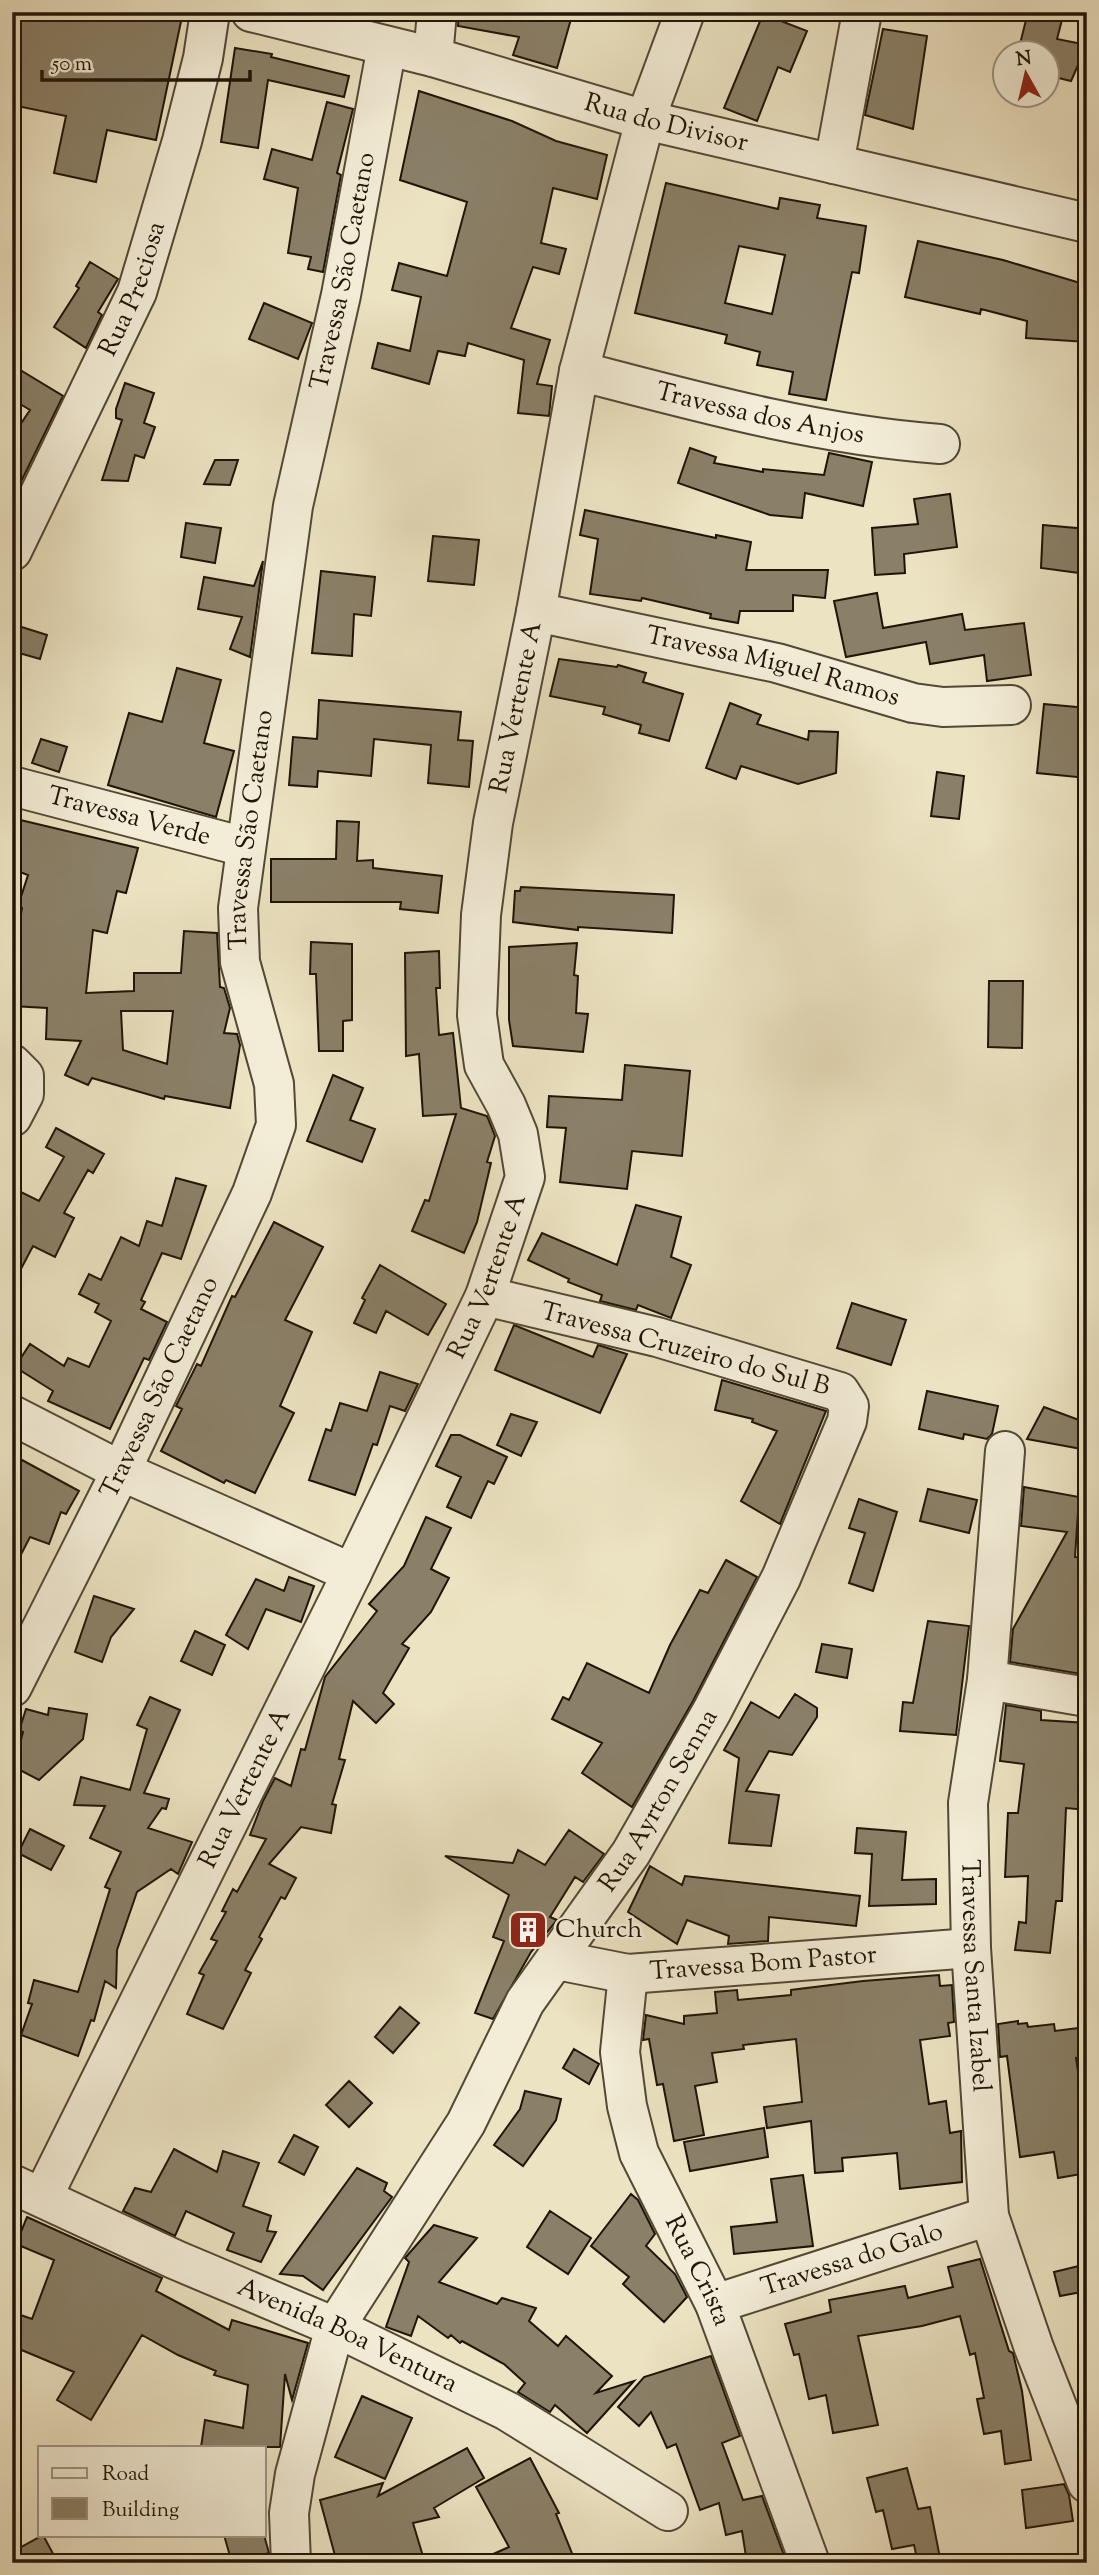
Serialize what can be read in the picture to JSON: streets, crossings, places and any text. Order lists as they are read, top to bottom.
{
  "streets": {
    "street": [
      "Rua do Divisor",
      "Travessa São Caetano",
      "Rua Preciosa",
      "Travessa dos Anjos",
      "Travessa Miguel Ramos",
      "Rua Vertente A",
      "Travessa Verde",
      "Travessa Cruzeiro do Sul B",
      "Rua Ayrton Senna",
      "Travessa Bom Pastor",
      "Travessa Santa Izabel",
      "Travessa do Galo",
      "Rua Crista",
      "Avenida Boa Ventura"
    ]
  },
  "crossings": [
    ["Rua do Divisor", "Travessa São Caetano"],
    ["Rua do Divisor", "Rua Vertente A"],
    ["Travessa São Caetano", "Travessa Verde"],
    ["Travessa dos Anjos", "Rua Vertente A"],
    ["Travessa Miguel Ramos", "Rua Vertente A"],
    ["Rua Vertente A", "Travessa Cruzeiro do Sul B"],
    ["Rua Vertente A", "Avenida Boa Ventura"],
    ["Travessa Cruzeiro do Sul B", "Rua Ayrton Senna"],
    ["Rua Ayrton Senna", "Travessa Bom Pastor"],
    ["Rua Ayrton Senna", "Avenida Boa Ventura"],
    ["Travessa Bom Pastor", "Travessa Santa Izabel"],
    ["Travessa Bom Pastor", "Rua Crista"],
    ["Travessa Santa Izabel", "Travessa do Galo"],
    ["Travessa do Galo", "Rua Crista"]
  ],
  "places": {
    "building": ["Church"]
  },
  "legend": ["Road", "Building"],
  "scale_bar": "50 m",
  "north": "top"
}
